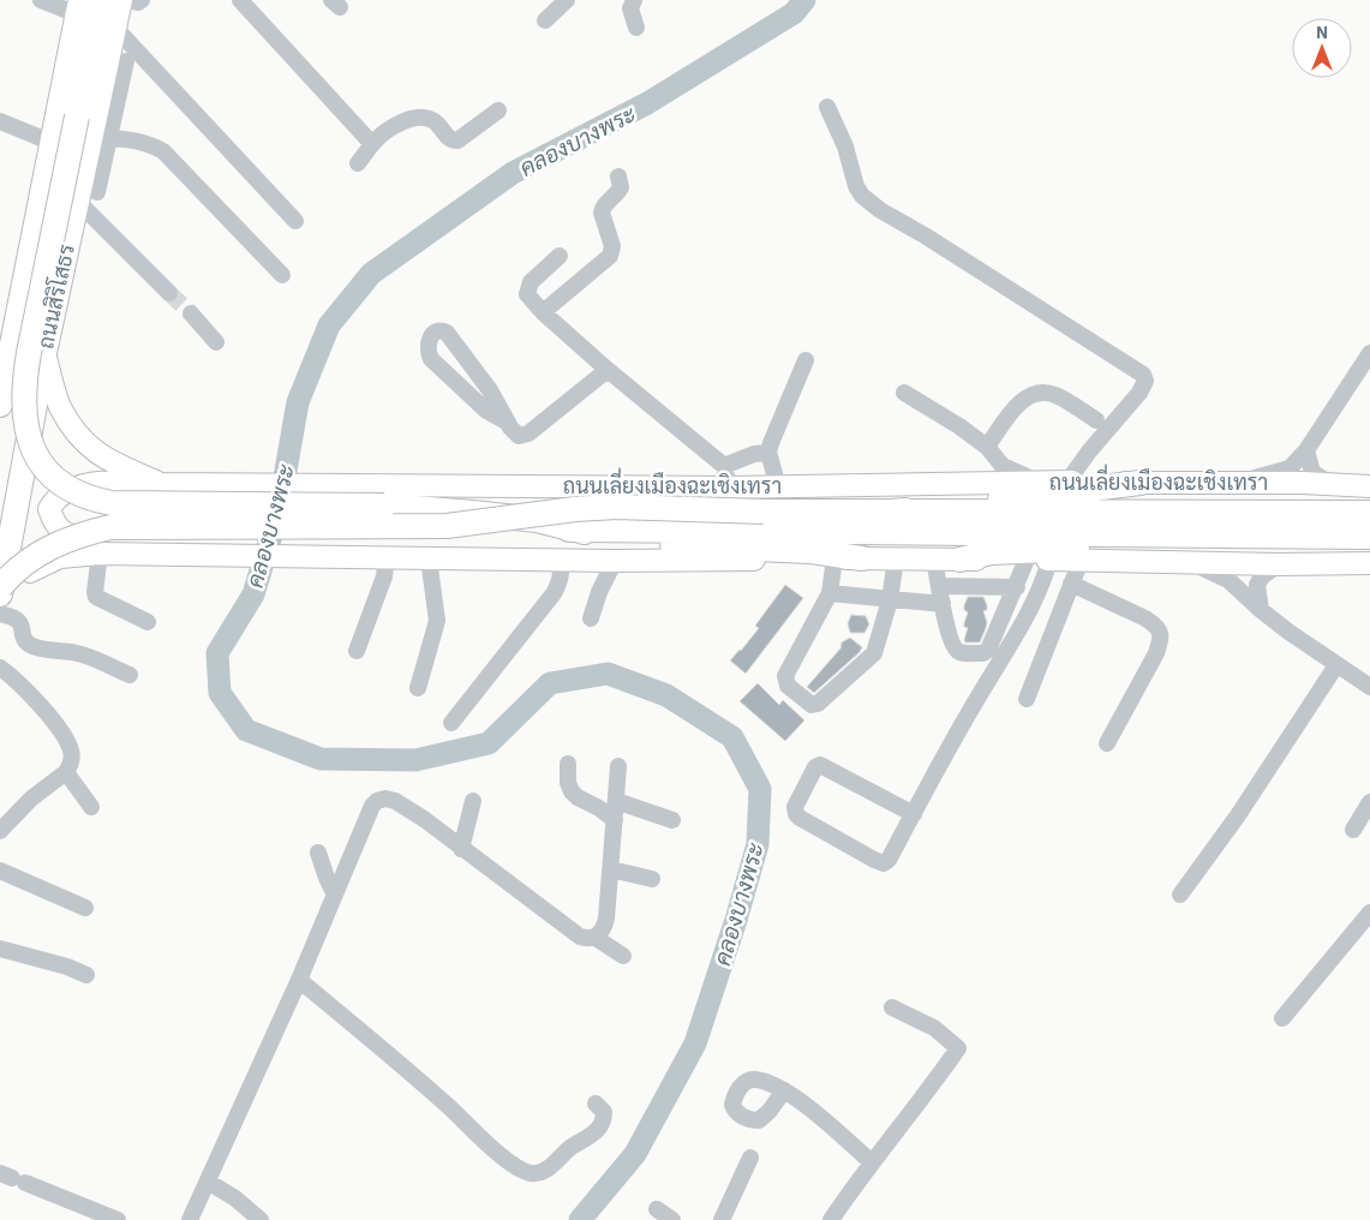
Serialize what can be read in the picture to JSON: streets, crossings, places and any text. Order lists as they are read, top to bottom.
{
  "streets": {
    "highway": ["ถนนสิริโสธร", "ถนนเลี่ยงเมืองฉะเชิงเทรา"]
  },
  "crossings": [
    ["ถนนสิริโสธร", "ถนนเลี่ยงเมืองฉะเชิงเทรา"]
  ],
  "water": ["คลองบางพระ"],
  "north": "top"
}
